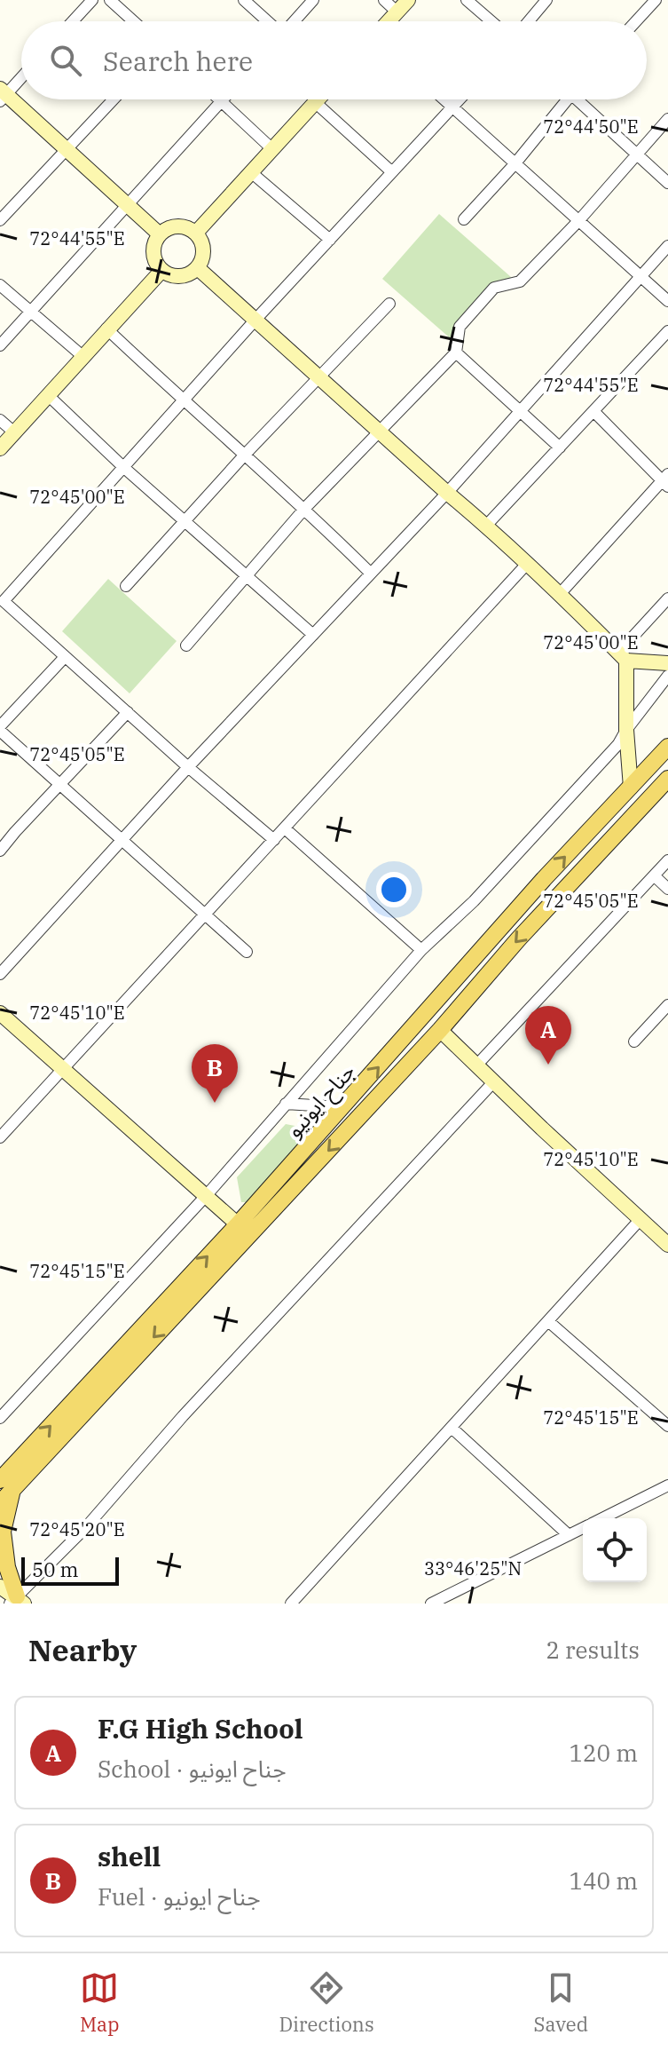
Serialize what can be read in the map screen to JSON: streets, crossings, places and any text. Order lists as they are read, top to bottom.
{
  "streets": {
    "main road": ["جناح ایونیو"]
  },
  "scale_bar": "50 m",
  "page": {
    "search": "Search here",
    "pins": ["A", "B"],
    "scale": "50 m",
    "heading": ["Nearby", "2 results"],
    "list": [
      {
        "mark": "A",
        "name": "F.G High School",
        "note": "School · جناح ایونیو",
        "value": "120 m"
      },
      {
        "mark": "B",
        "name": "shell",
        "note": "Fuel · جناح ایونیو",
        "value": "140 m"
      }
    ],
    "nav": ["Map", "Directions", "Saved"]
  },
  "coordinates": [
    "72°44'50\"E",
    "72°44'55\"E",
    "72°45'00\"E",
    "72°45'05\"E",
    "72°45'10\"E",
    "72°45'15\"E",
    "72°45'20\"E",
    "33°46'25\"N"
  ]
}
